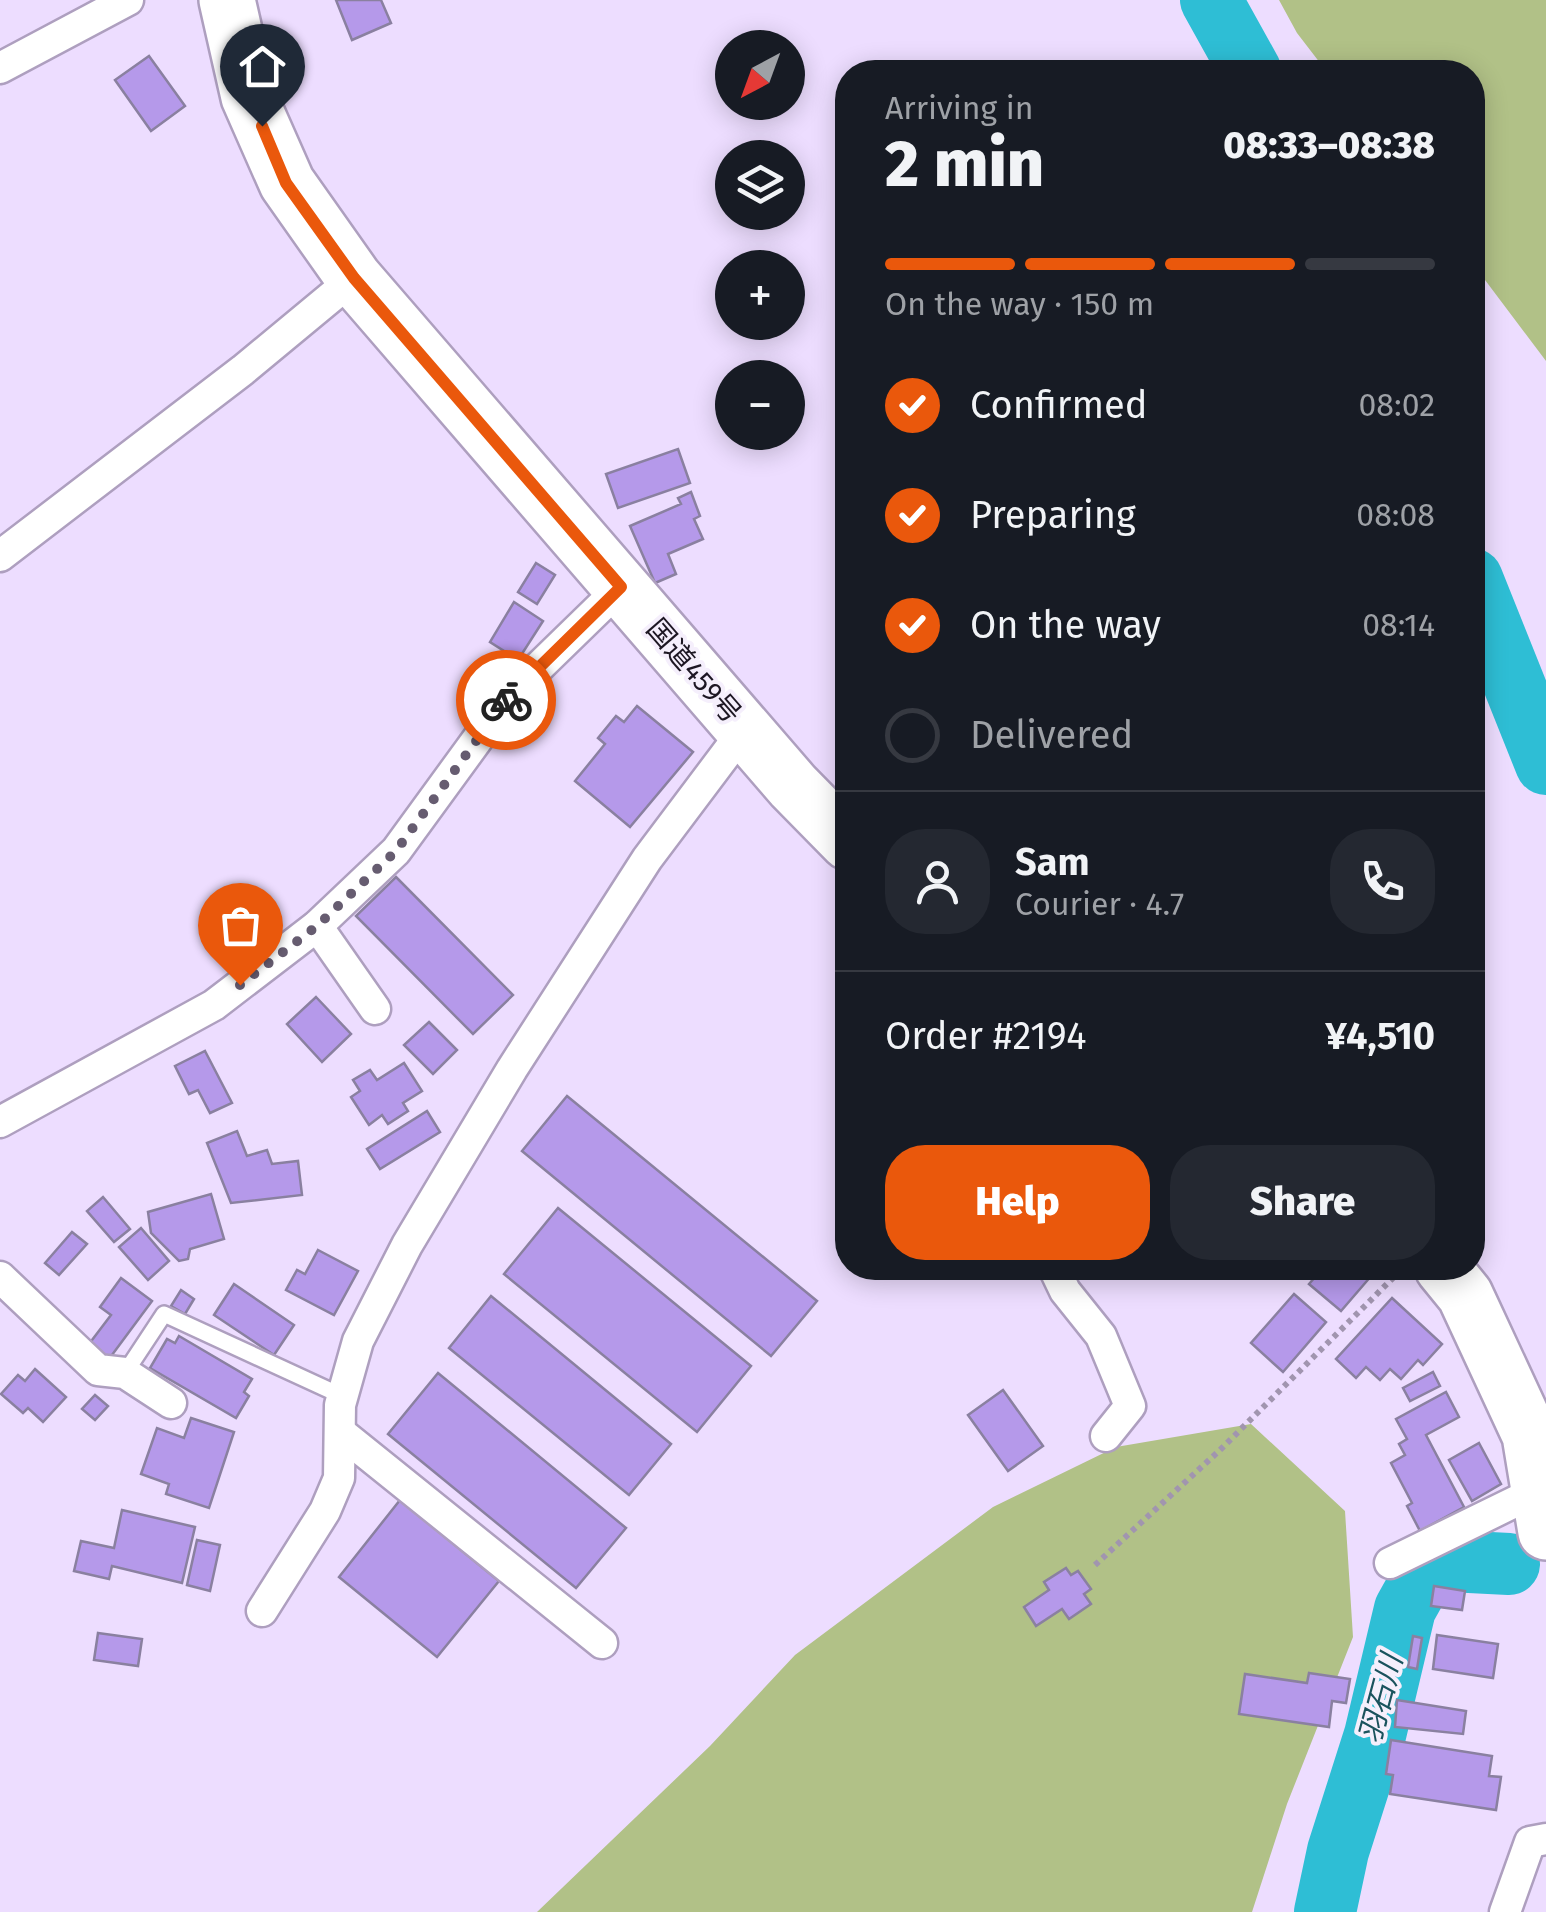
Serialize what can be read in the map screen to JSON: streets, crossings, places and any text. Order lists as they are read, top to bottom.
{
  "streets": {
    "highway": ["国道459号"]
  },
  "water": ["羽石川"],
  "north": "bottom left",
  "page": {
    "map_buttons": ["+", "−"],
    "heading": ["2 min", "Arriving in", "08:33–08:38"],
    "panel": [
      "Sam",
      "Courier · 4.7",
      "Order #2194",
      "¥4,510"
    ],
    "bar": "On the way · 150 m",
    "list": [
      ["Confirmed", "08:02"],
      ["Preparing", "08:08"],
      ["On the way", "08:14"],
      "Delivered"
    ],
    "buttons": ["Help", "Share"]
  }
}
